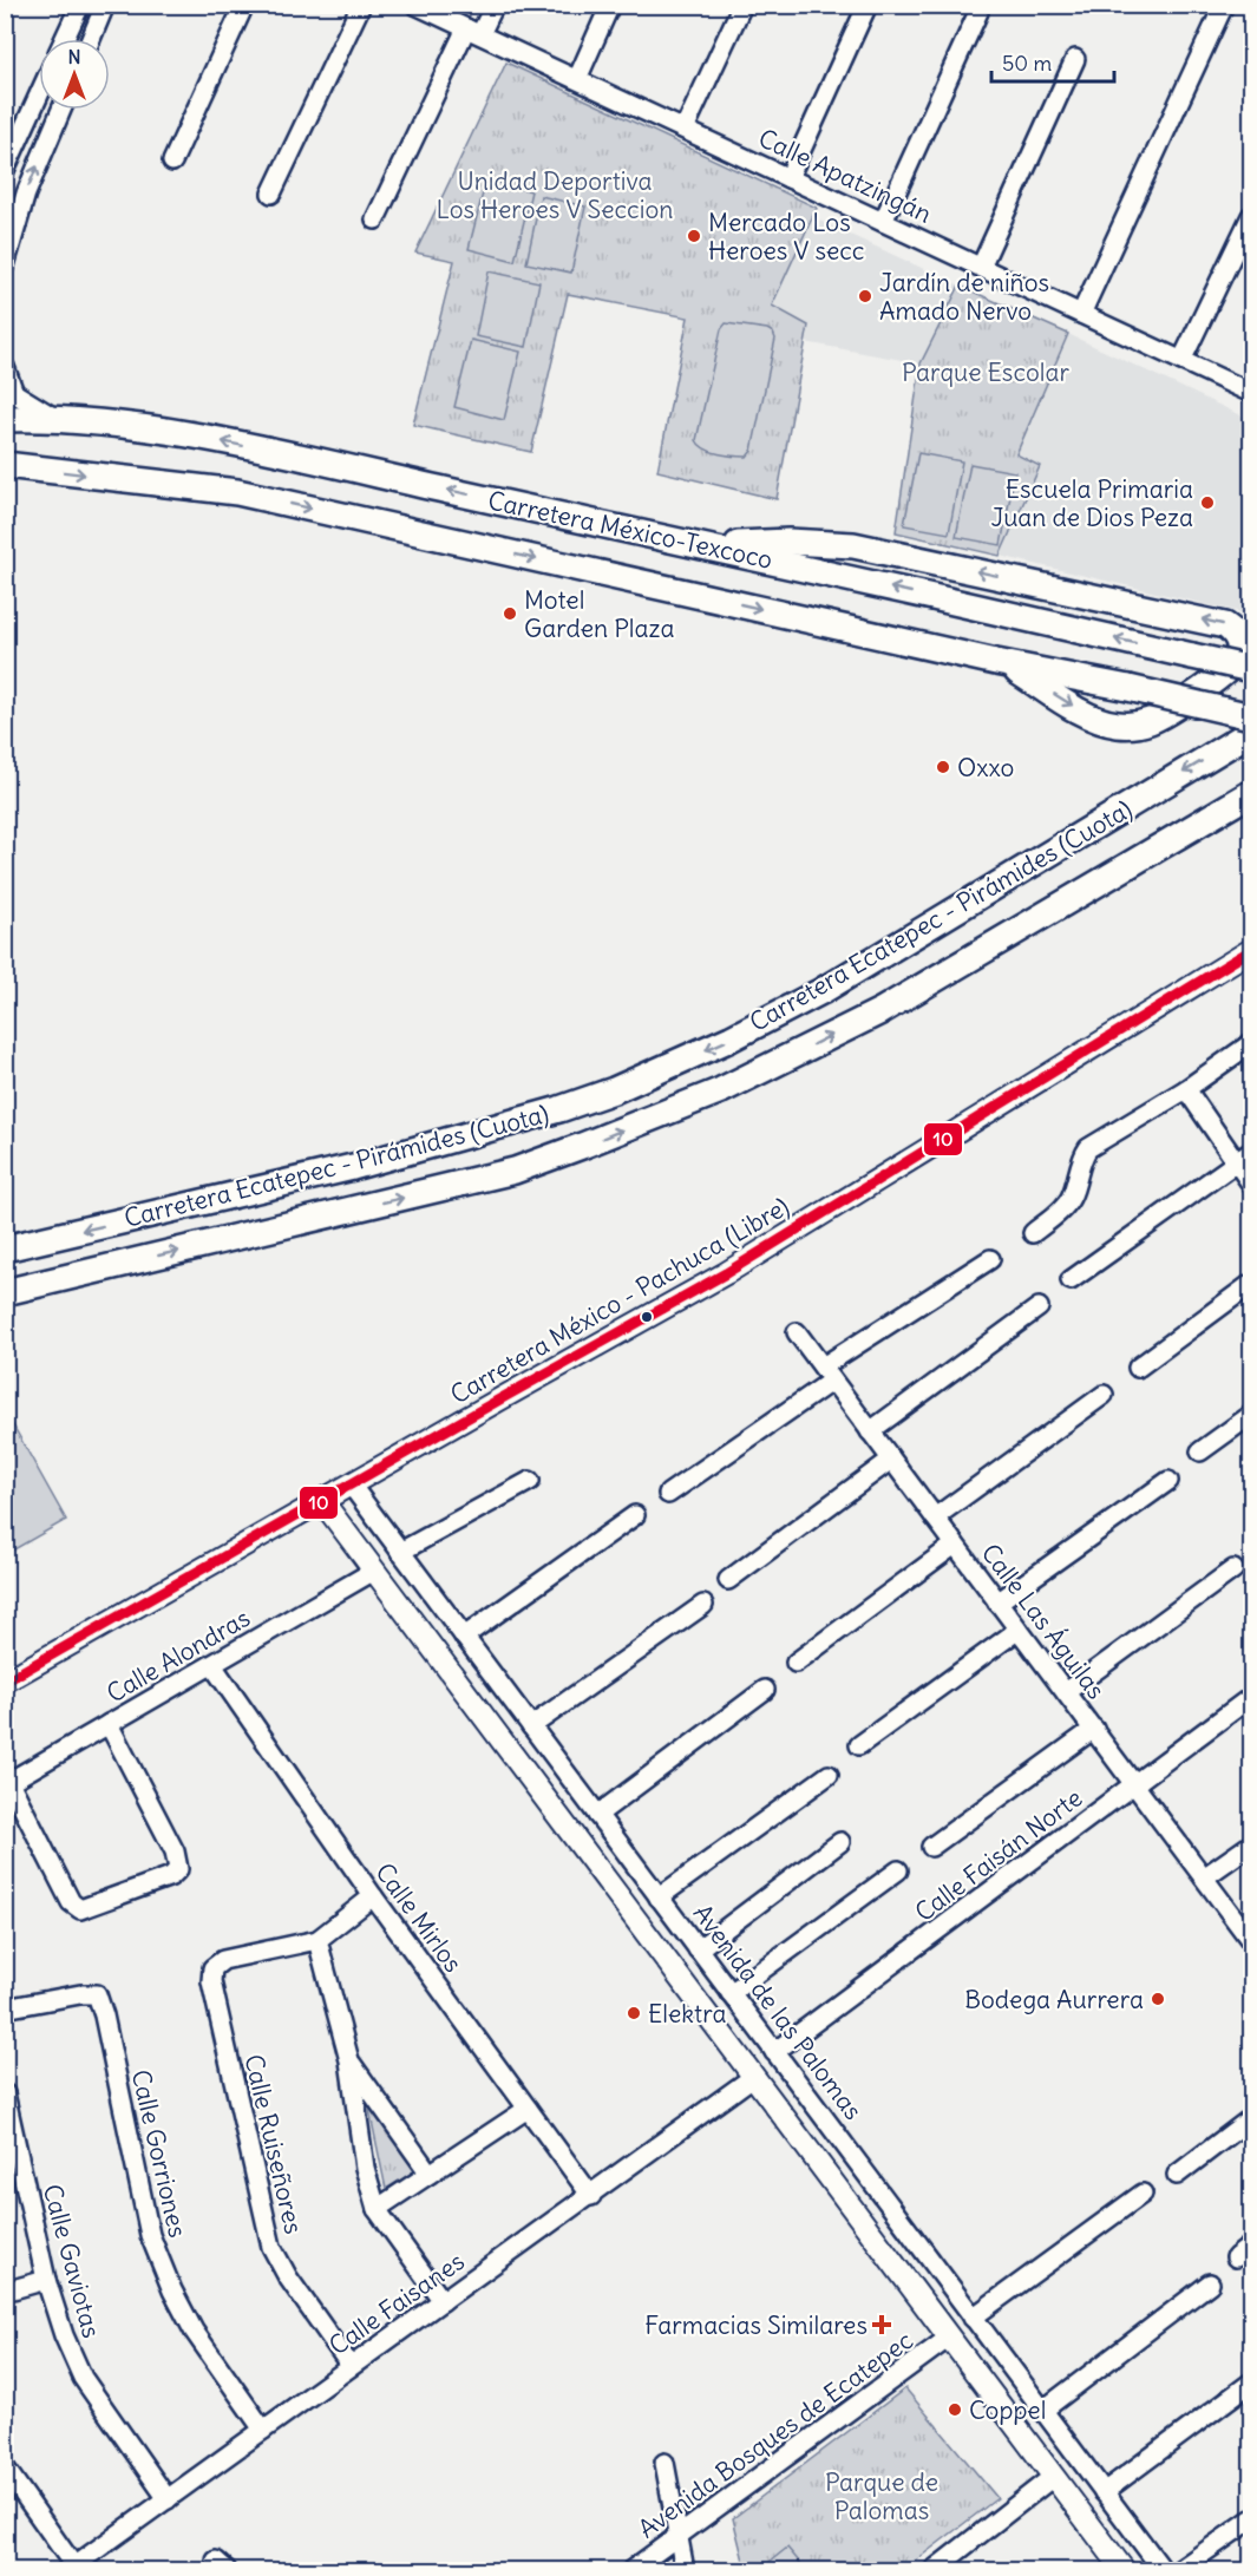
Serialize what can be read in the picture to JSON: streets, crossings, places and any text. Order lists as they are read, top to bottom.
{
  "streets": {
    "highway": ["Carretera México-Texcoco", "Carretera Ecatepec - Pirámides (Cuota)"],
    "main road": ["Carretera México - Pachuca (Libre)"],
    "street": [
      "Calle Apatzingán",
      "Calle Las Águilas",
      "Calle Alondras",
      "Calle Faisán Norte",
      "Calle Mirlos",
      "Avenida de las Palomas",
      "Calle Ruiseñores",
      "Calle Gorriones",
      "Calle Gaviotas",
      "Calle Faisanes",
      "Avenida Bosques de Ecatepec"
    ]
  },
  "crossings": [
    ["Carretera México - Pachuca (Libre)", "Avenida de las Palomas"],
    ["Calle Las Águilas", "Calle Faisán Norte"],
    ["Calle Alondras", "Calle Mirlos"],
    ["Calle Faisán Norte", "Avenida de las Palomas"],
    ["Calle Mirlos", "Calle Faisanes"],
    ["Calle Ruiseñores", "Calle Faisanes"],
    ["Calle Gorriones", "Calle Faisanes"],
    ["Calle Gaviotas", "Calle Faisanes"]
  ],
  "parks": ["Unidad Deportiva Los Heroes V Seccion", "Parque Escolar", "Parque de Palomas"],
  "places": {
    "other": [
      "Mercado Los Heroes V secc",
      "Jardín de niños Amado Nervo",
      "Escuela Primaria Juan de Dios Peza",
      "Motel Garden Plaza",
      "Oxxo",
      "Bodega Aurrera",
      "Elektra",
      "Coppel"
    ],
    "health": ["Farmacias Similares"]
  },
  "lines": ["transit line 10"],
  "scale_bar": "50 m",
  "north": "top"
}
